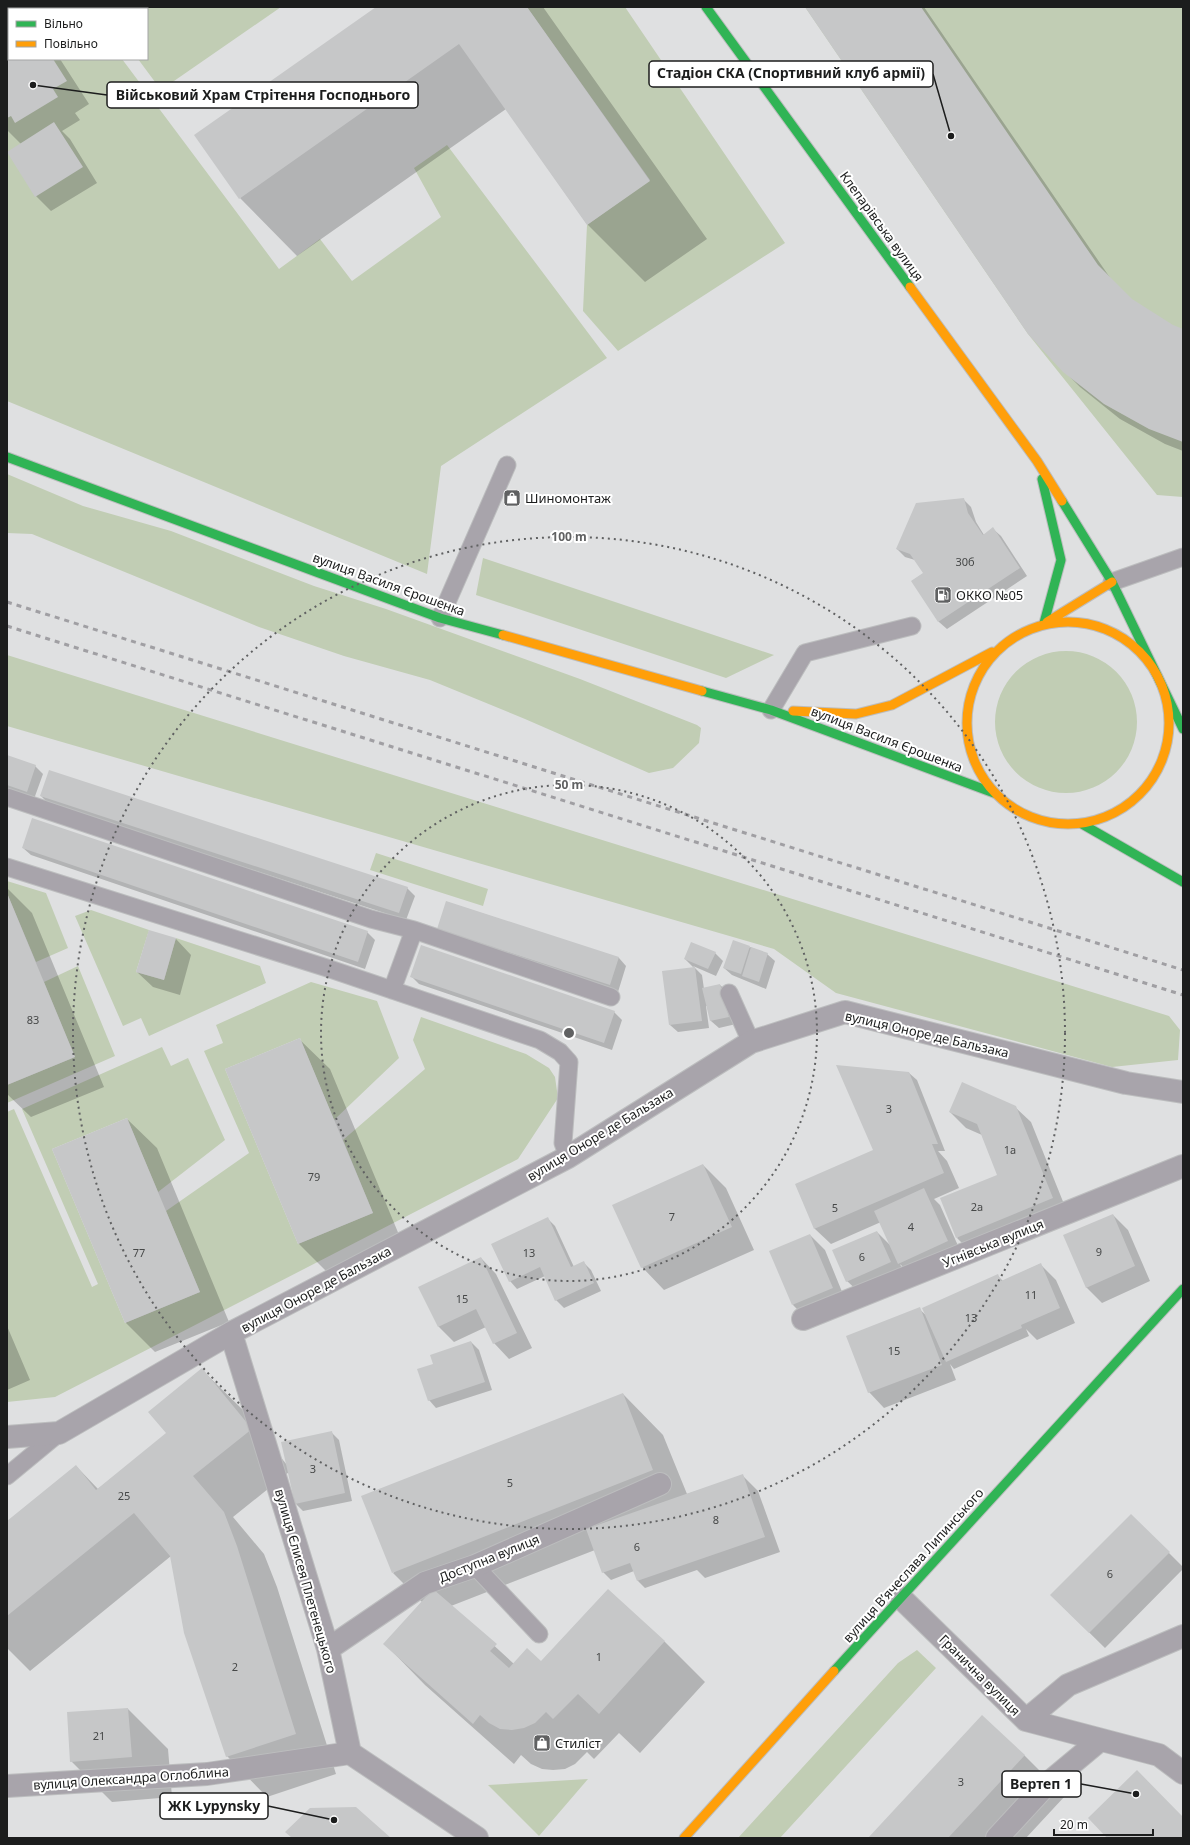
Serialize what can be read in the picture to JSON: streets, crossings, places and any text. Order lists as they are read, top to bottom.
{
  "streets": {
    "main road": ["Клепарівська вулиця", "вулиця Василя Єрошенка", "вулиця Вʼячеслава Липинського"],
    "street": [
      "вулиця Оноре де Бальзака",
      "Угнівська вулиця",
      "Доступна вулиця",
      "вулиця Єлисея Плетенецького",
      "Гранична вулиця",
      "вулиця Олександра Оглоблина"
    ]
  },
  "crossings": [
    ["Клепарівська вулиця", "вулиця Василя Єрошенка"],
    ["вулиця Оноре де Бальзака", "вулиця Єлисея Плетенецького"],
    ["Доступна вулиця", "вулиця Єлисея Плетенецького"],
    ["вулиця Вʼячеслава Липинського", "Гранична вулиця"],
    ["вулиця Єлисея Плетенецького", "вулиця Олександра Оглоблина"]
  ],
  "places": {
    "other": [
      "Військовий Храм Стрітення Господнього",
      "Стадіон СКА (Спортивний клуб армії)",
      "Вертеп 1",
      "ЖК Lypynsky"
    ],
    "shop": ["Шиномонтаж", "Стиліст"],
    "fuel station": ["ОККО №05"]
  },
  "house_numbers": [
    "30б",
    "83",
    "3",
    "1а",
    "79",
    "2а",
    "5",
    "7",
    "4",
    "9",
    "77",
    "13",
    "6",
    "11",
    "15",
    "13",
    "15",
    "3",
    "5",
    "25",
    "8",
    "6",
    "6",
    "1",
    "2",
    "21",
    "3"
  ],
  "legend": ["Вільно", "Повільно"],
  "scale_bar": "20 m",
  "rings": ["100 m", "50 m"]
}
